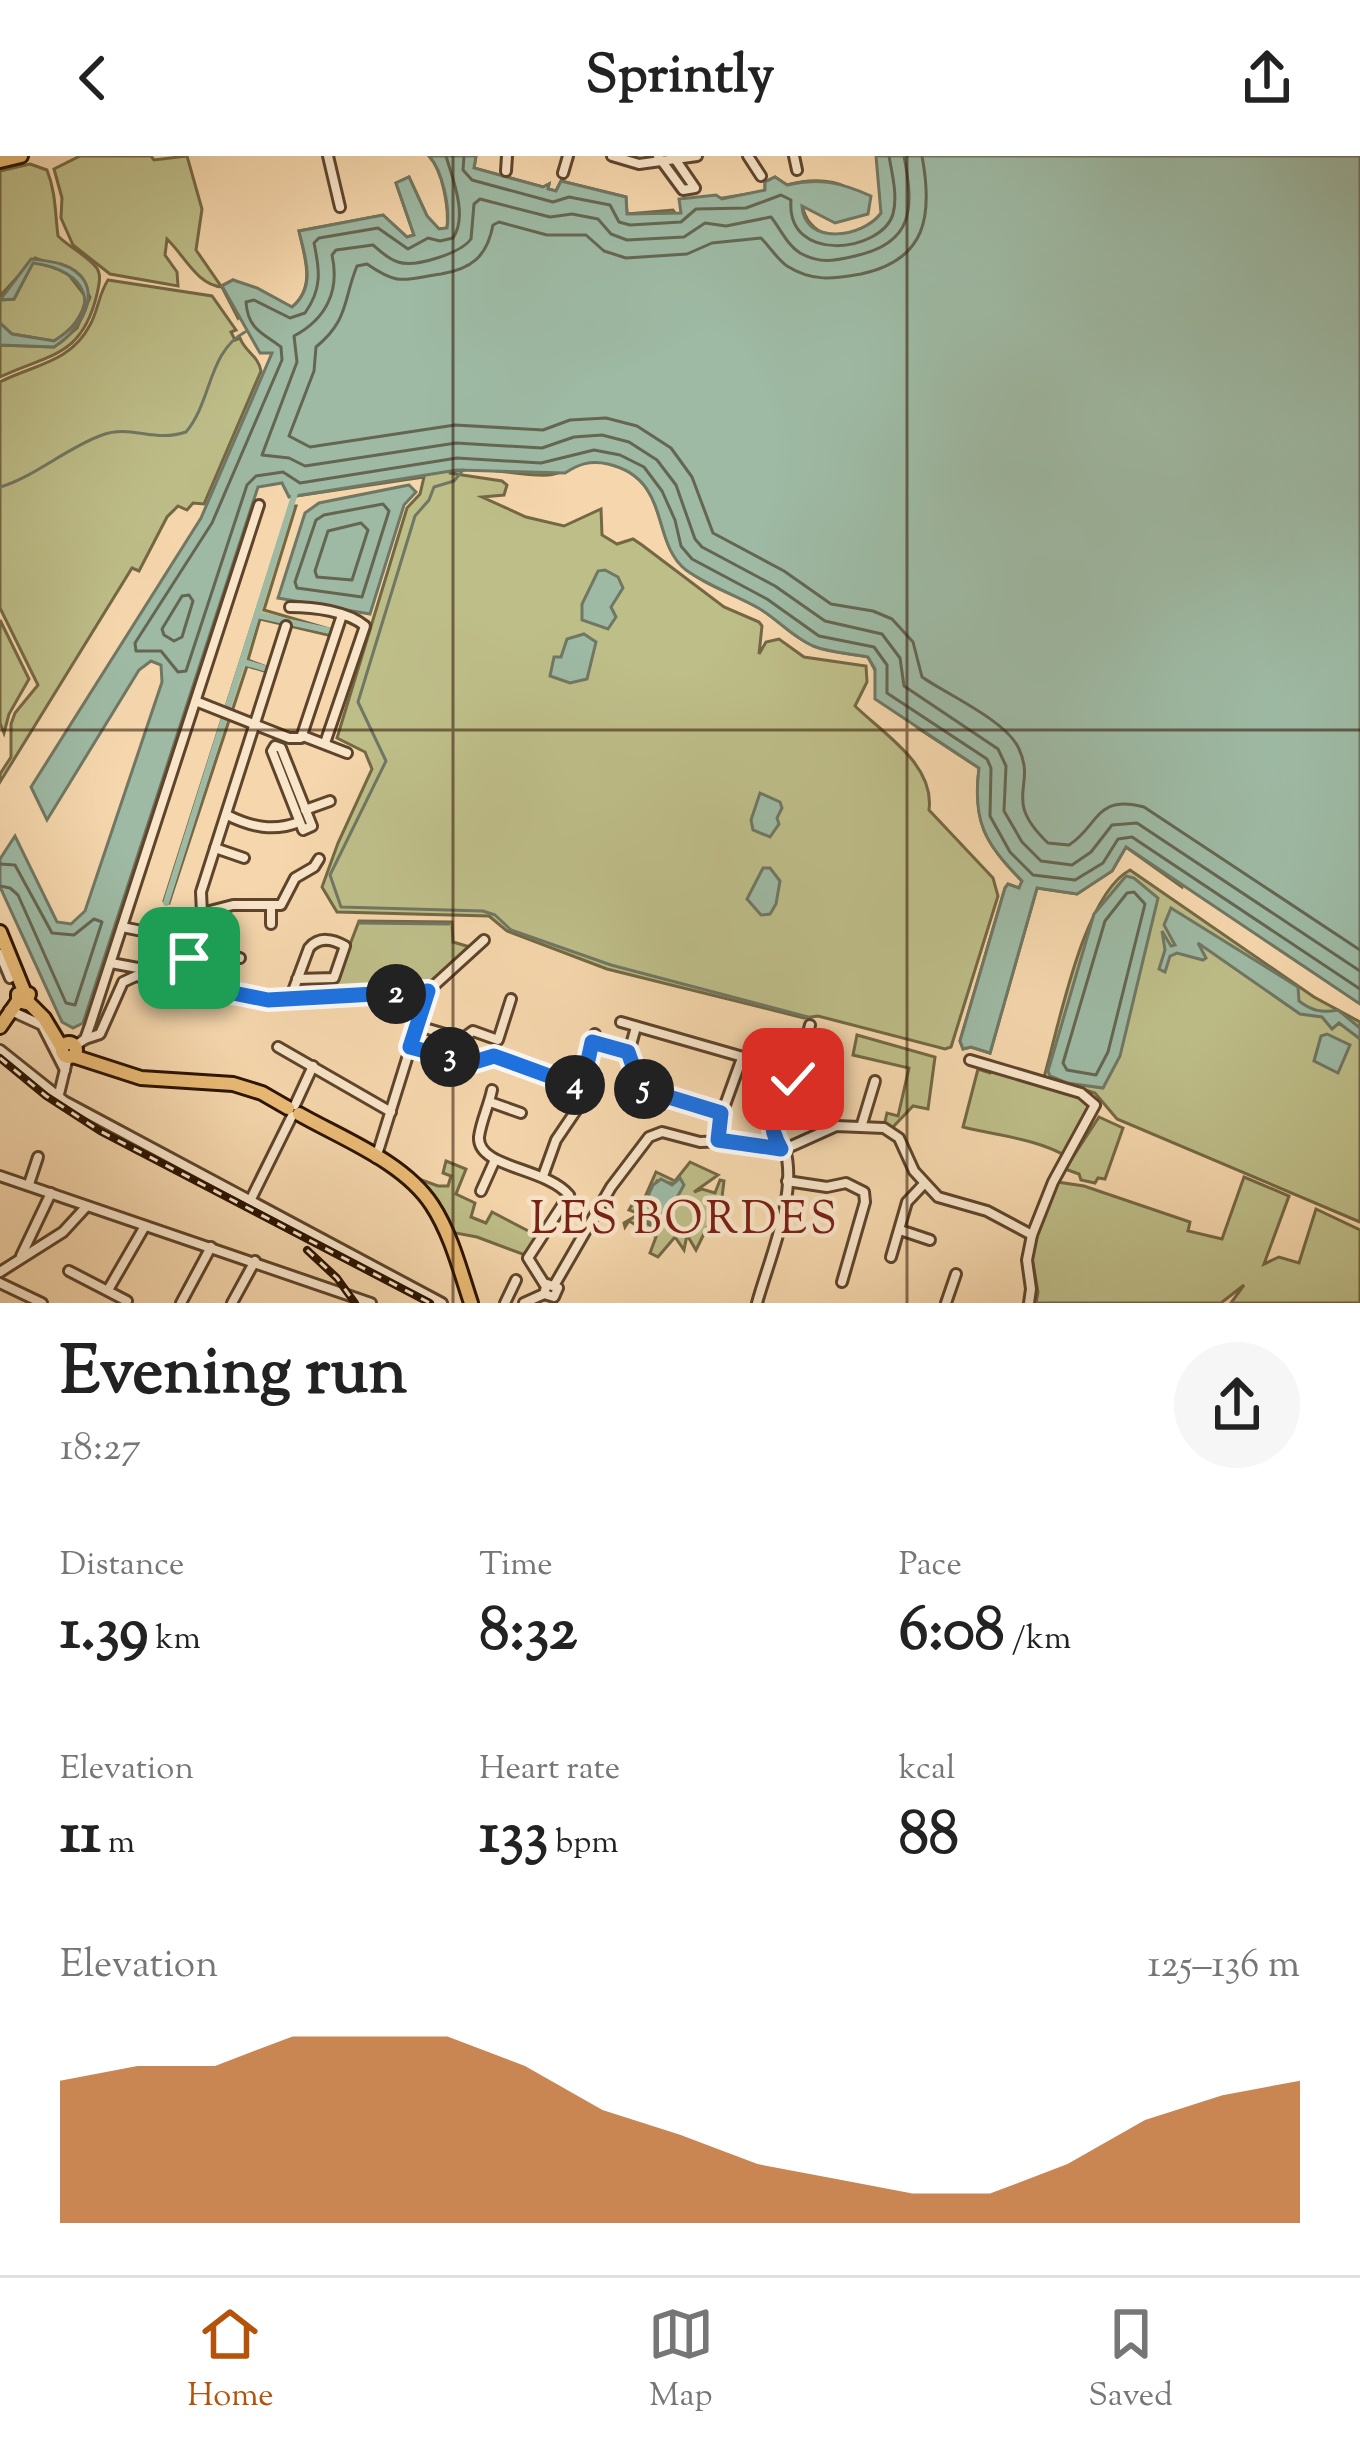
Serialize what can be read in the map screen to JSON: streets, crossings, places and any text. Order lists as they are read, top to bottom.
{
  "districts": ["LES BORDES"],
  "page": {
    "header": "Sprintly",
    "pins": [
      "2",
      "3",
      "4",
      "5"
    ],
    "heading": ["Evening run", "18:27"],
    "stats": [
      ["Distance", "1.39 km"],
      ["Time", "8:32"],
      ["Pace", "6:08 /km"],
      ["Elevation", "11 m"],
      ["Heart rate", "133 bpm"],
      ["kcal", "88"]
    ],
    "chart": ["Elevation", "125–136 m"],
    "tabs": ["Home", "Map", "Saved"]
  }
}
